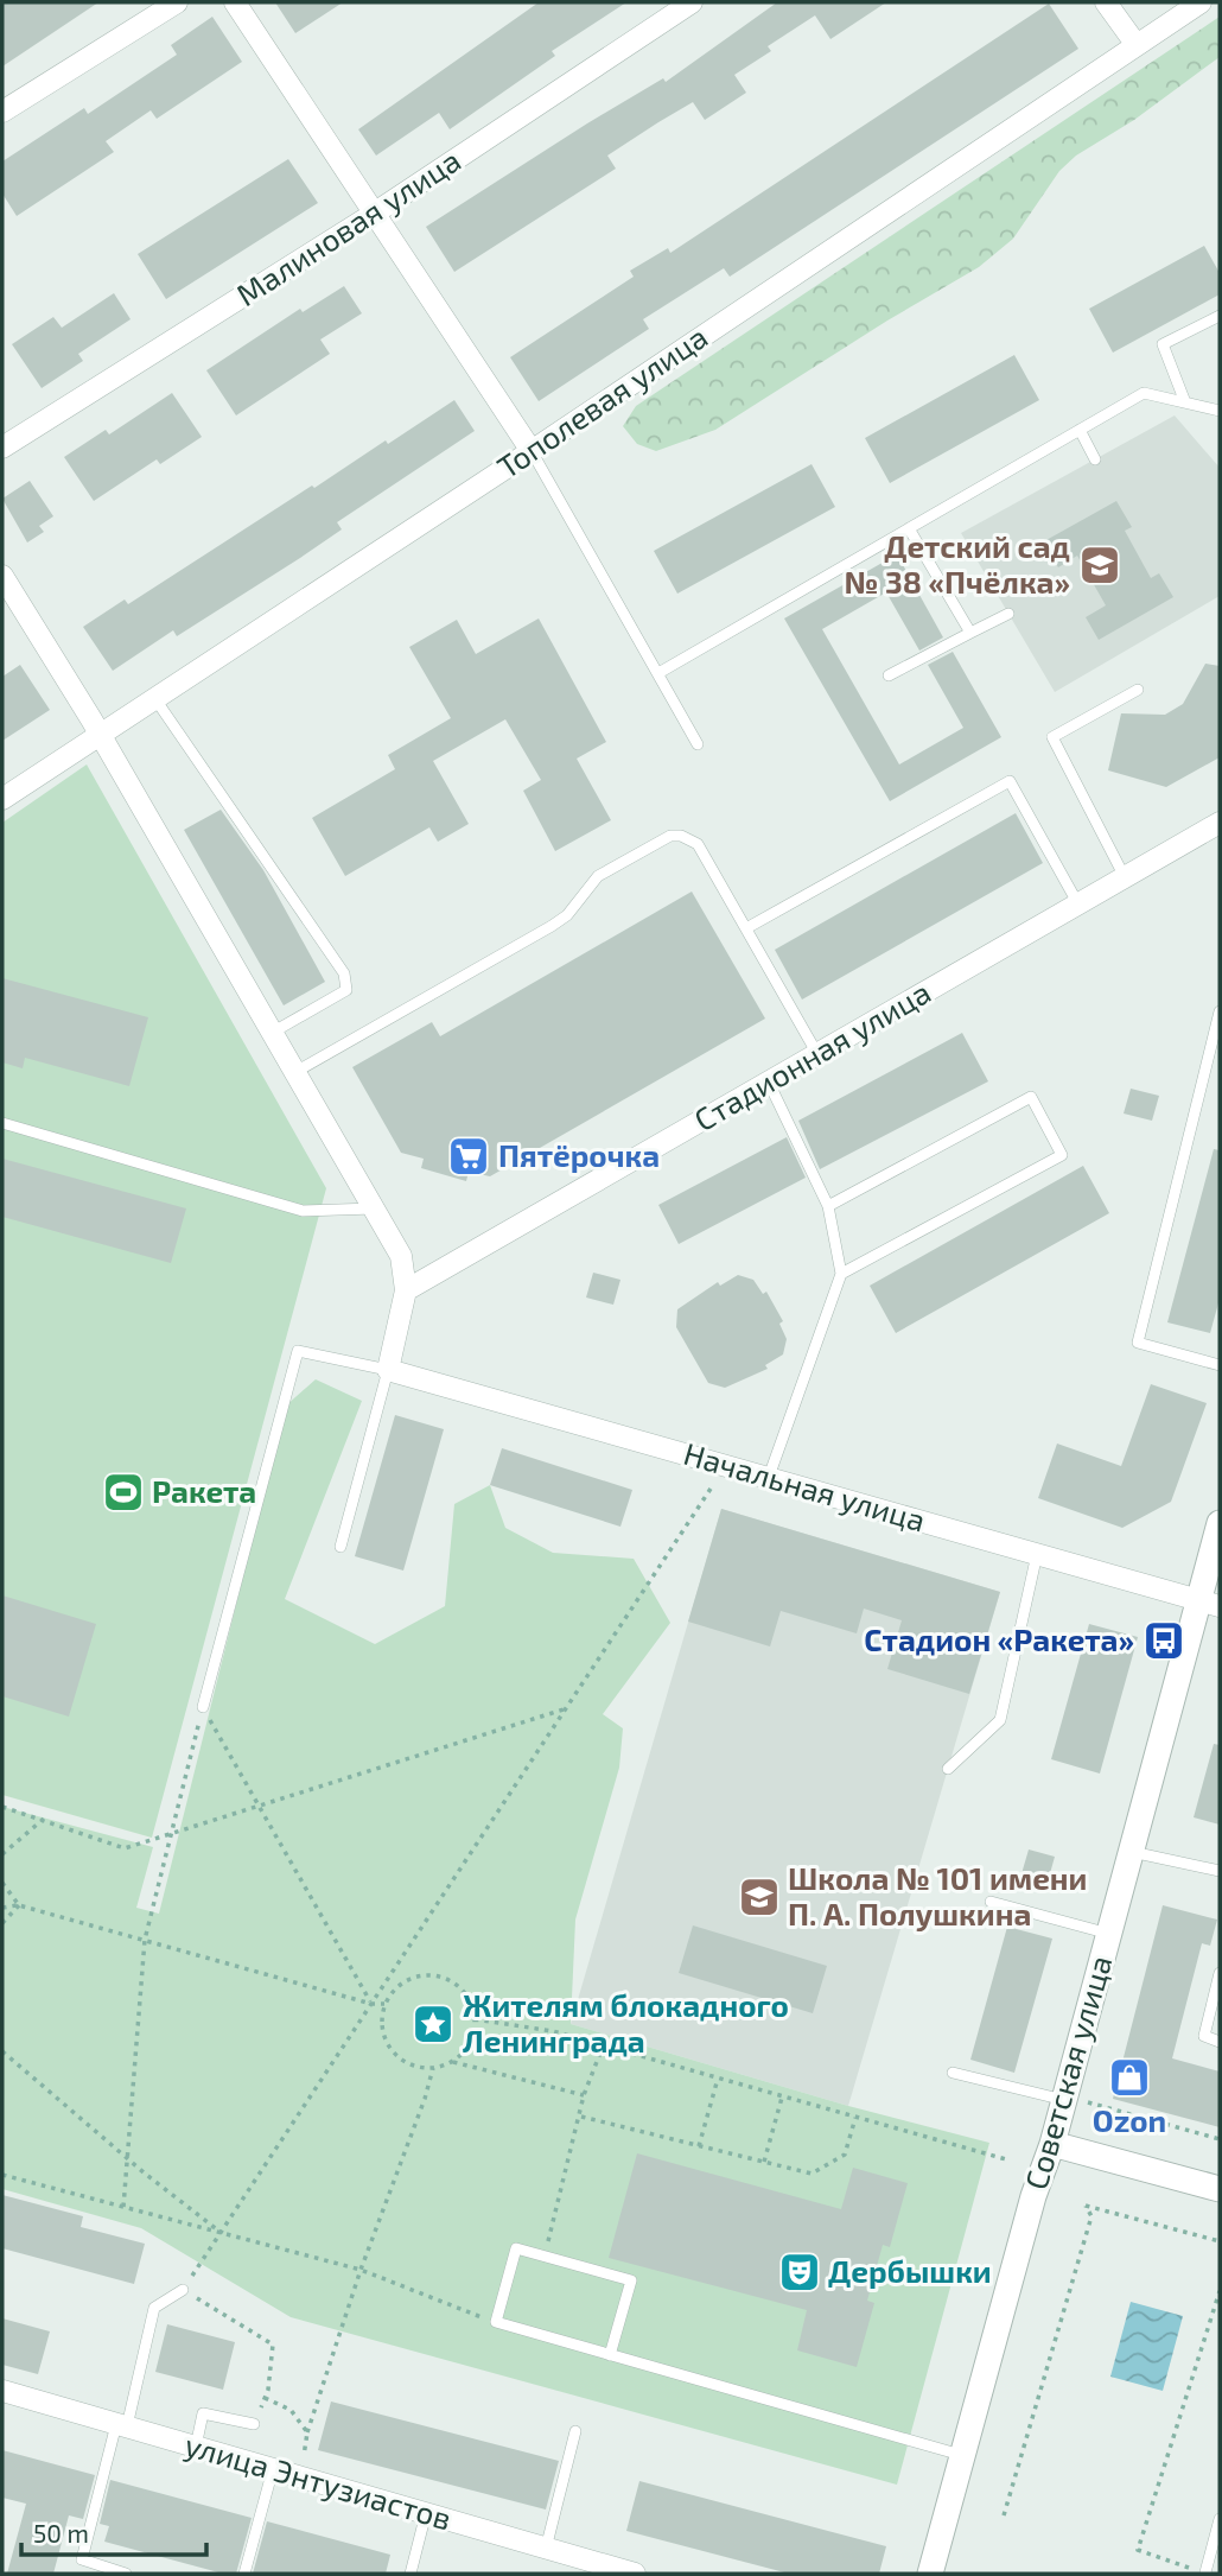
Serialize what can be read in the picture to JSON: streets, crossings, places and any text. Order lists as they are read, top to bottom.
{
  "streets": {
    "street": [
      "Малиновая улица",
      "Тополевая улица",
      "Стадионная улица",
      "Начальная улица",
      "Советская улица",
      "улица Энтузиастов"
    ]
  },
  "crossings": [
    ["Начальная улица", "Советская улица"]
  ],
  "places": {
    "school or university": ["Детский сад № 38 «Пчёлка»", "Школа № 101 имени П. А. Полушкина"],
    "supermarket": ["Пятёрочка"],
    "sports": ["Ракета"],
    "bus stop": ["Стадион «Ракета»"],
    "place": ["Жителям блокадного Ленинграда"],
    "shop": ["Ozon"],
    "theatre": ["Дербышки"]
  },
  "scale_bar": "50 m"
}
